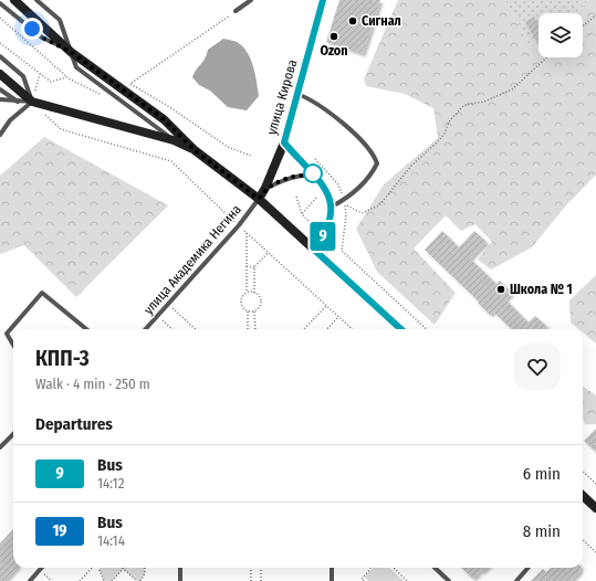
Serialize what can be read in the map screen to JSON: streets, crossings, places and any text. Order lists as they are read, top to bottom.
{
  "streets": {
    "main road": ["улица Кирова"],
    "lane": ["улица Академика Негина"]
  },
  "crossings": [
    ["улица Кирова", "улица Академика Негина"]
  ],
  "places": ["Сигнал", "Ozon", "Школа № 1"],
  "lines": ["bus line 9"],
  "page": {
    "on_map": "9",
    "heading": [
      ["КПП-3", "Walk · 4 min · 250 m"],
      "Departures"
    ],
    "list": [
      {
        "mark": "9",
        "name": "Bus",
        "note": "14:12",
        "value": "6 min"
      },
      {
        "mark": "19",
        "name": "Bus",
        "note": "14:14",
        "value": "8 min"
      }
    ]
  }
}
